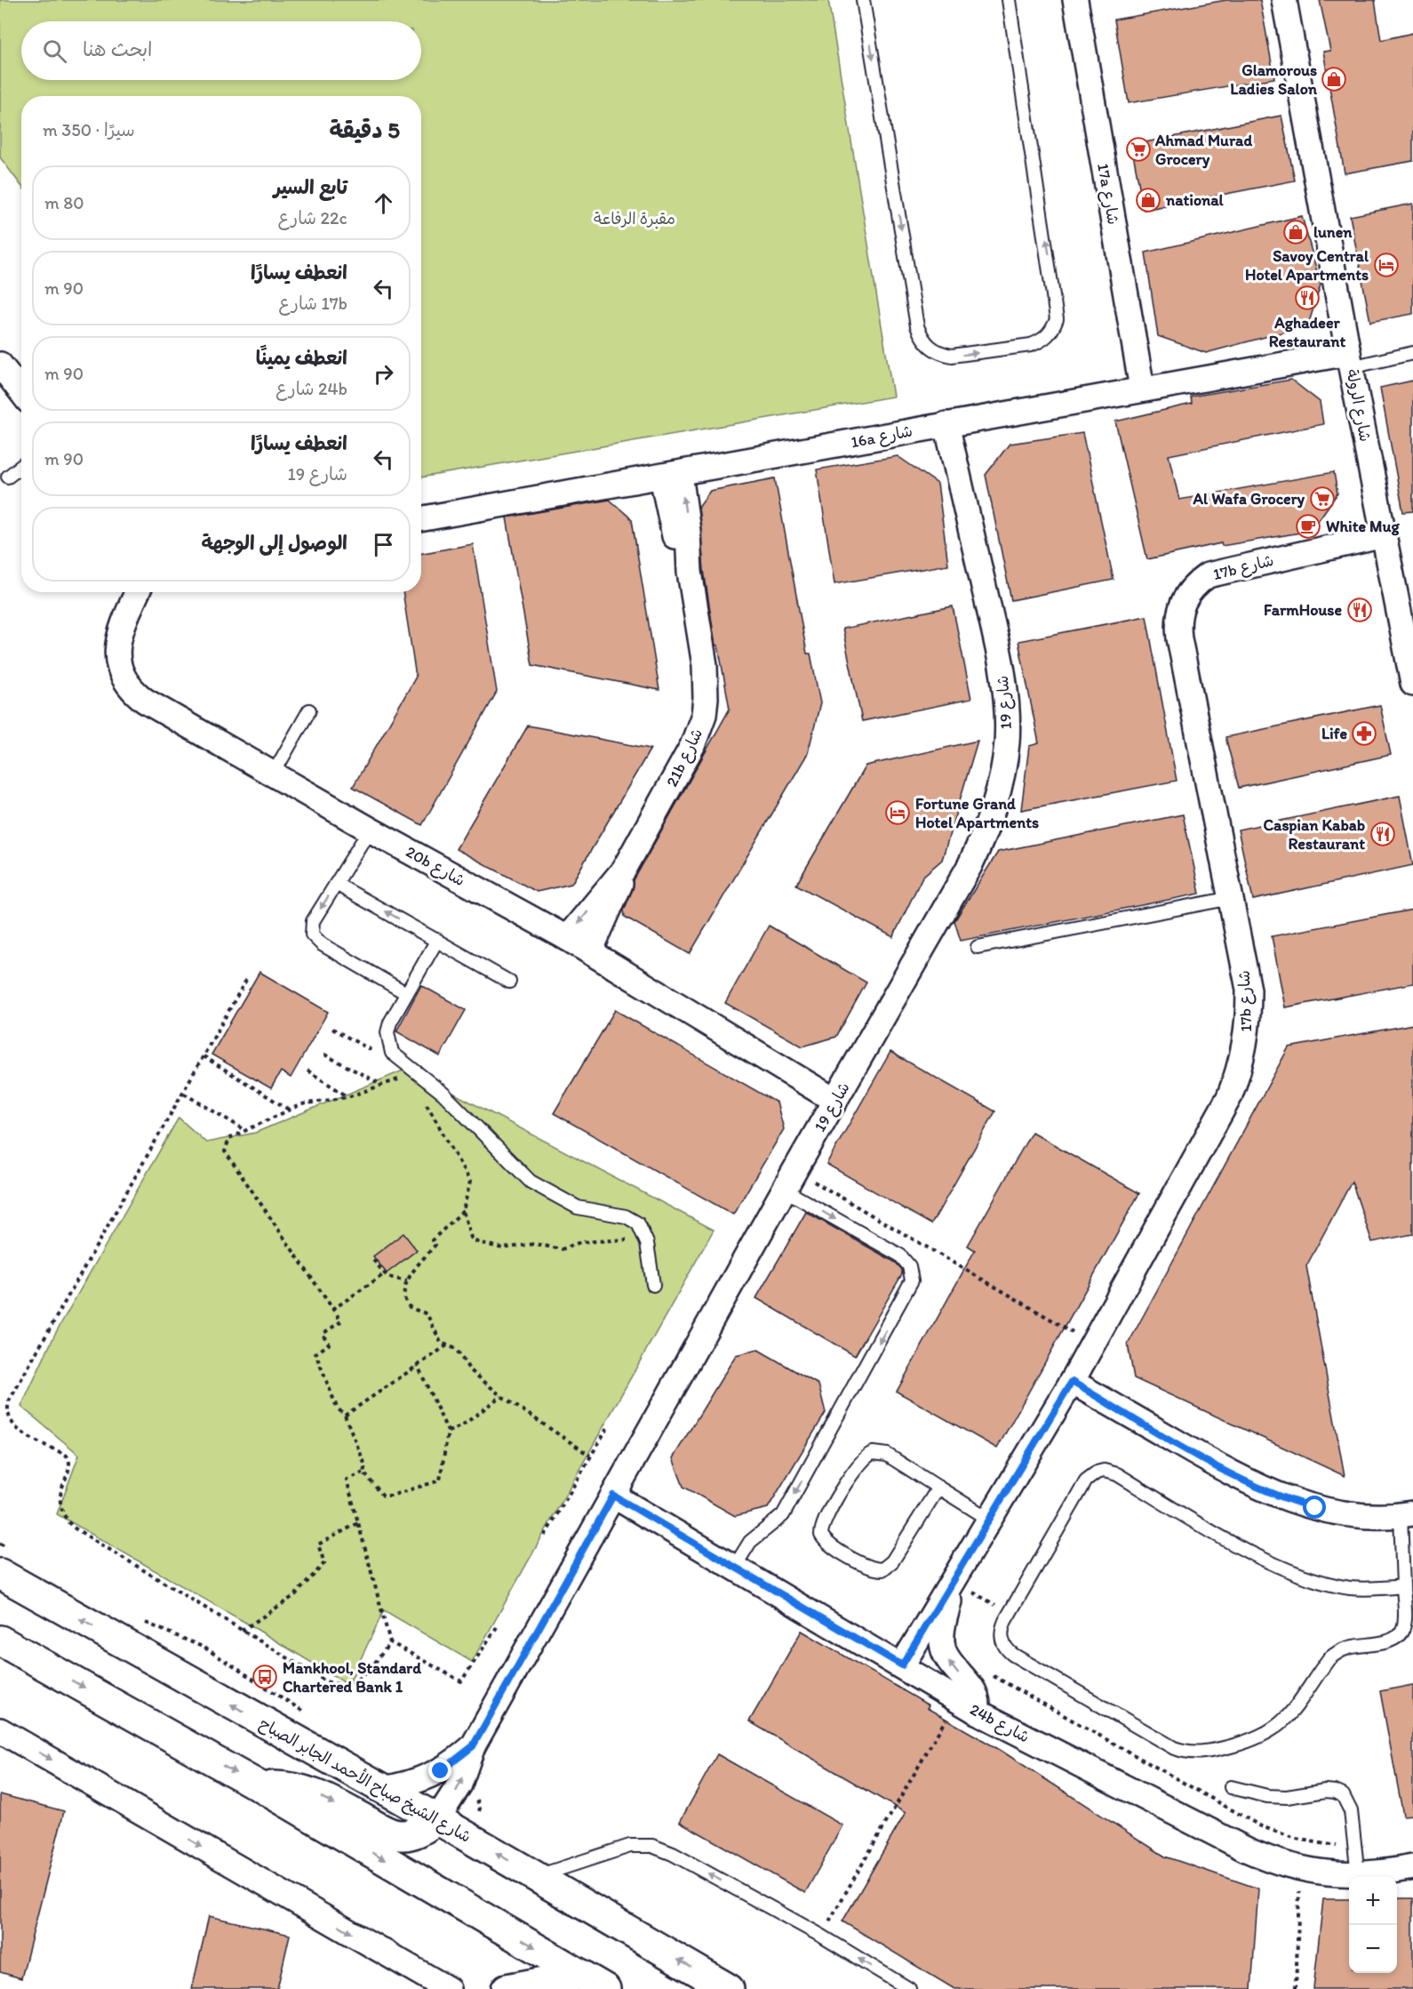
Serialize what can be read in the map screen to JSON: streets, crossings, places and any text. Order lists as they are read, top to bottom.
{
  "streets": {
    "main road": ["شارع الشيخ صباح الأحمد الجابر الصباح"],
    "street": [
      "17a شارع",
      "شارع الرولة",
      "16a شارع",
      "17b شارع",
      "شارع 19",
      "21b شارع",
      "20b شارع",
      "24b شارع"
    ]
  },
  "crossings": [
    ["17a شارع", "16a شارع"],
    ["شارع الرولة", "16a شارع"],
    ["شارع الرولة", "17b شارع"],
    ["16a شارع", "شارع 19"],
    ["16a شارع", "21b شارع"],
    ["17b شارع", "24b شارع"],
    ["شارع 19", "20b شارع"],
    ["شارع 19", "24b شارع"],
    ["شارع 19", "شارع الشيخ صباح الأحمد الجابر الصباح"],
    ["21b شارع", "20b شارع"]
  ],
  "parks": ["مقبرة الرفاعة"],
  "places": {
    "shop": ["Glamorous Ladies Salon", "national", "lunen"],
    "supermarket": ["Ahmad Murad Grocery", "Al Wafa Grocery"],
    "hotel": ["Savoy Central Hotel Apartments", "Fortune Grand Hotel Apartments"],
    "restaurant": ["Aghadeer Restaurant", "FarmHouse", "Caspian Kabab Restaurant"],
    "cafe": ["White Mug"],
    "pharmacy": ["Life"],
    "bus stop": ["Mankhool, Standard Chartered Bank 1"]
  },
  "page": {
    "search": "ابحث هنا",
    "heading": ["5 دقيقة", "سيرًا · 350 m"],
    "list": [
      ["تابع السير", "22c شارع", "80 m"],
      ["انعطف يسارًا", "17b شارع", "90 m"],
      ["انعطف يمينًا", "24b شارع", "90 m"],
      ["انعطف يسارًا", "شارع 19", "90 m"],
      "الوصول إلى الوجهة"
    ],
    "map_buttons": ["+", "−"]
  }
}
